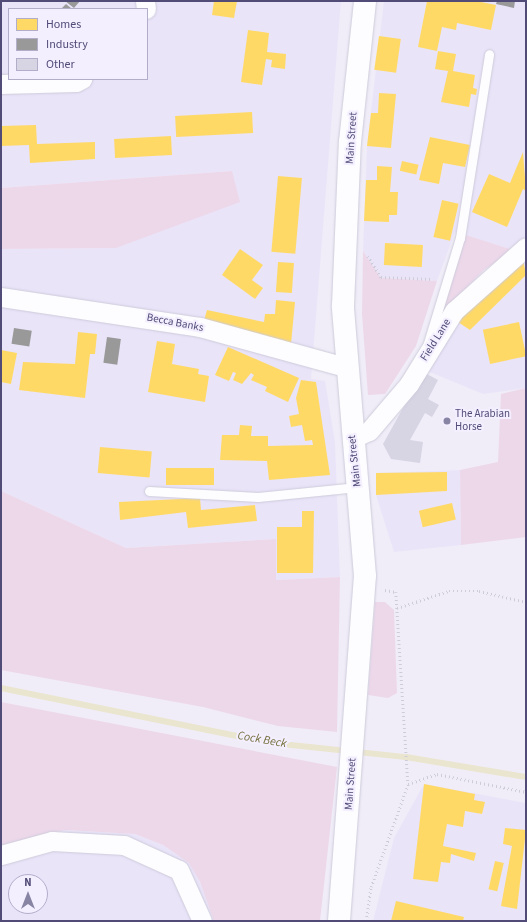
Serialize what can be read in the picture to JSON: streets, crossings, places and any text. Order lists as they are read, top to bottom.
{
  "streets": {
    "street": ["Main Street", "Becca Banks", "Field Lane"]
  },
  "crossings": [
    ["Main Street", "Becca Banks"],
    ["Main Street", "Field Lane"]
  ],
  "water": ["Cock Beck"],
  "places": ["The Arabian Horse"],
  "legend": ["Homes", "Industry", "Other"],
  "north": "top"
}
